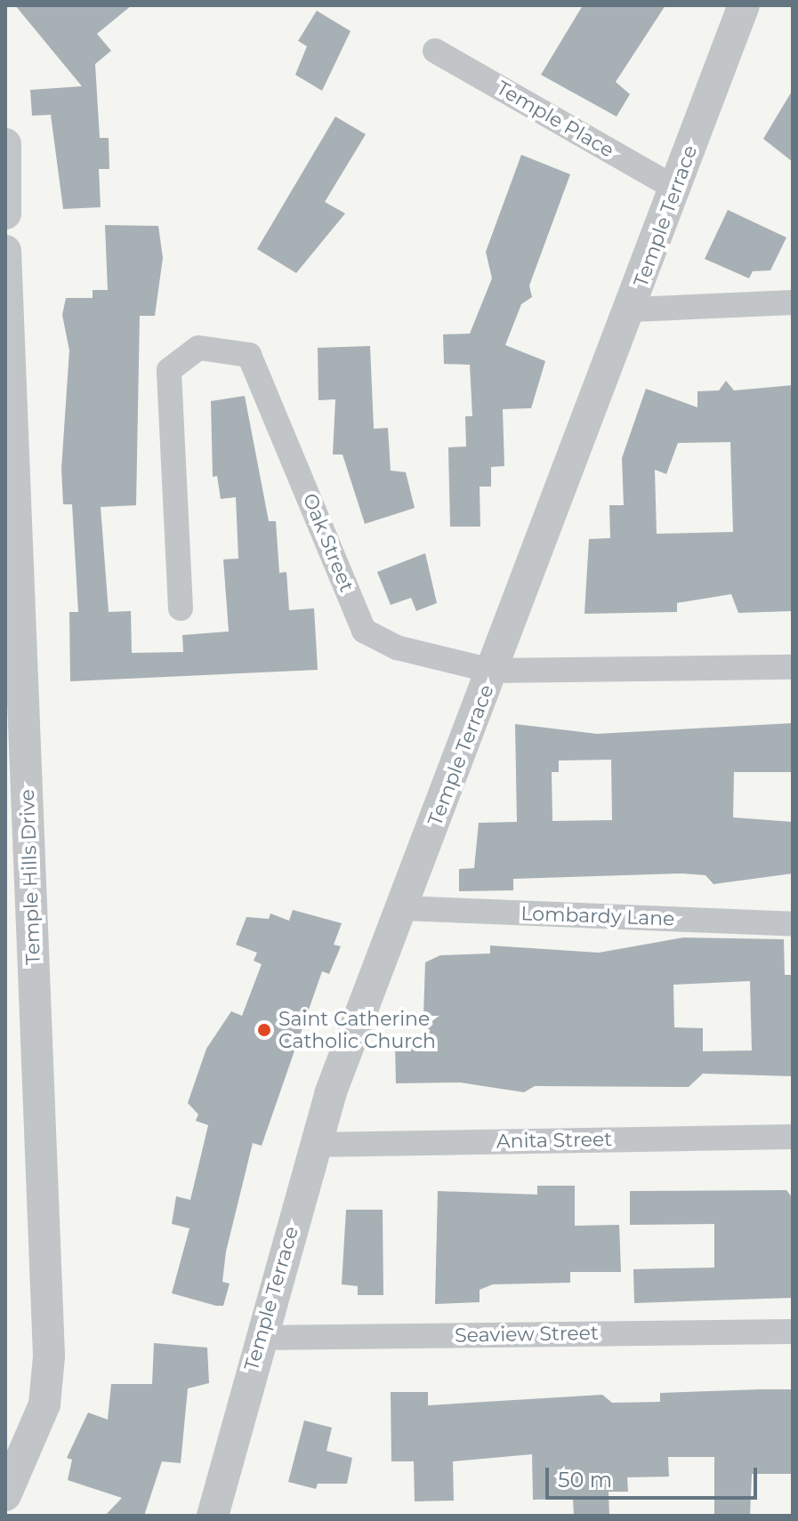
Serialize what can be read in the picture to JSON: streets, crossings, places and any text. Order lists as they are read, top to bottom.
{
  "streets": {
    "street": [
      "Temple Place",
      "Temple Terrace",
      "Oak Street",
      "Temple Hills Drive",
      "Lombardy Lane",
      "Anita Street",
      "Seaview Street"
    ]
  },
  "crossings": [
    ["Temple Place", "Temple Terrace"],
    ["Temple Terrace", "Oak Street"],
    ["Temple Terrace", "Lombardy Lane"],
    ["Temple Terrace", "Anita Street"],
    ["Temple Terrace", "Seaview Street"]
  ],
  "places": ["Saint Catherine Catholic Church"],
  "scale_bar": "50 m"
}
